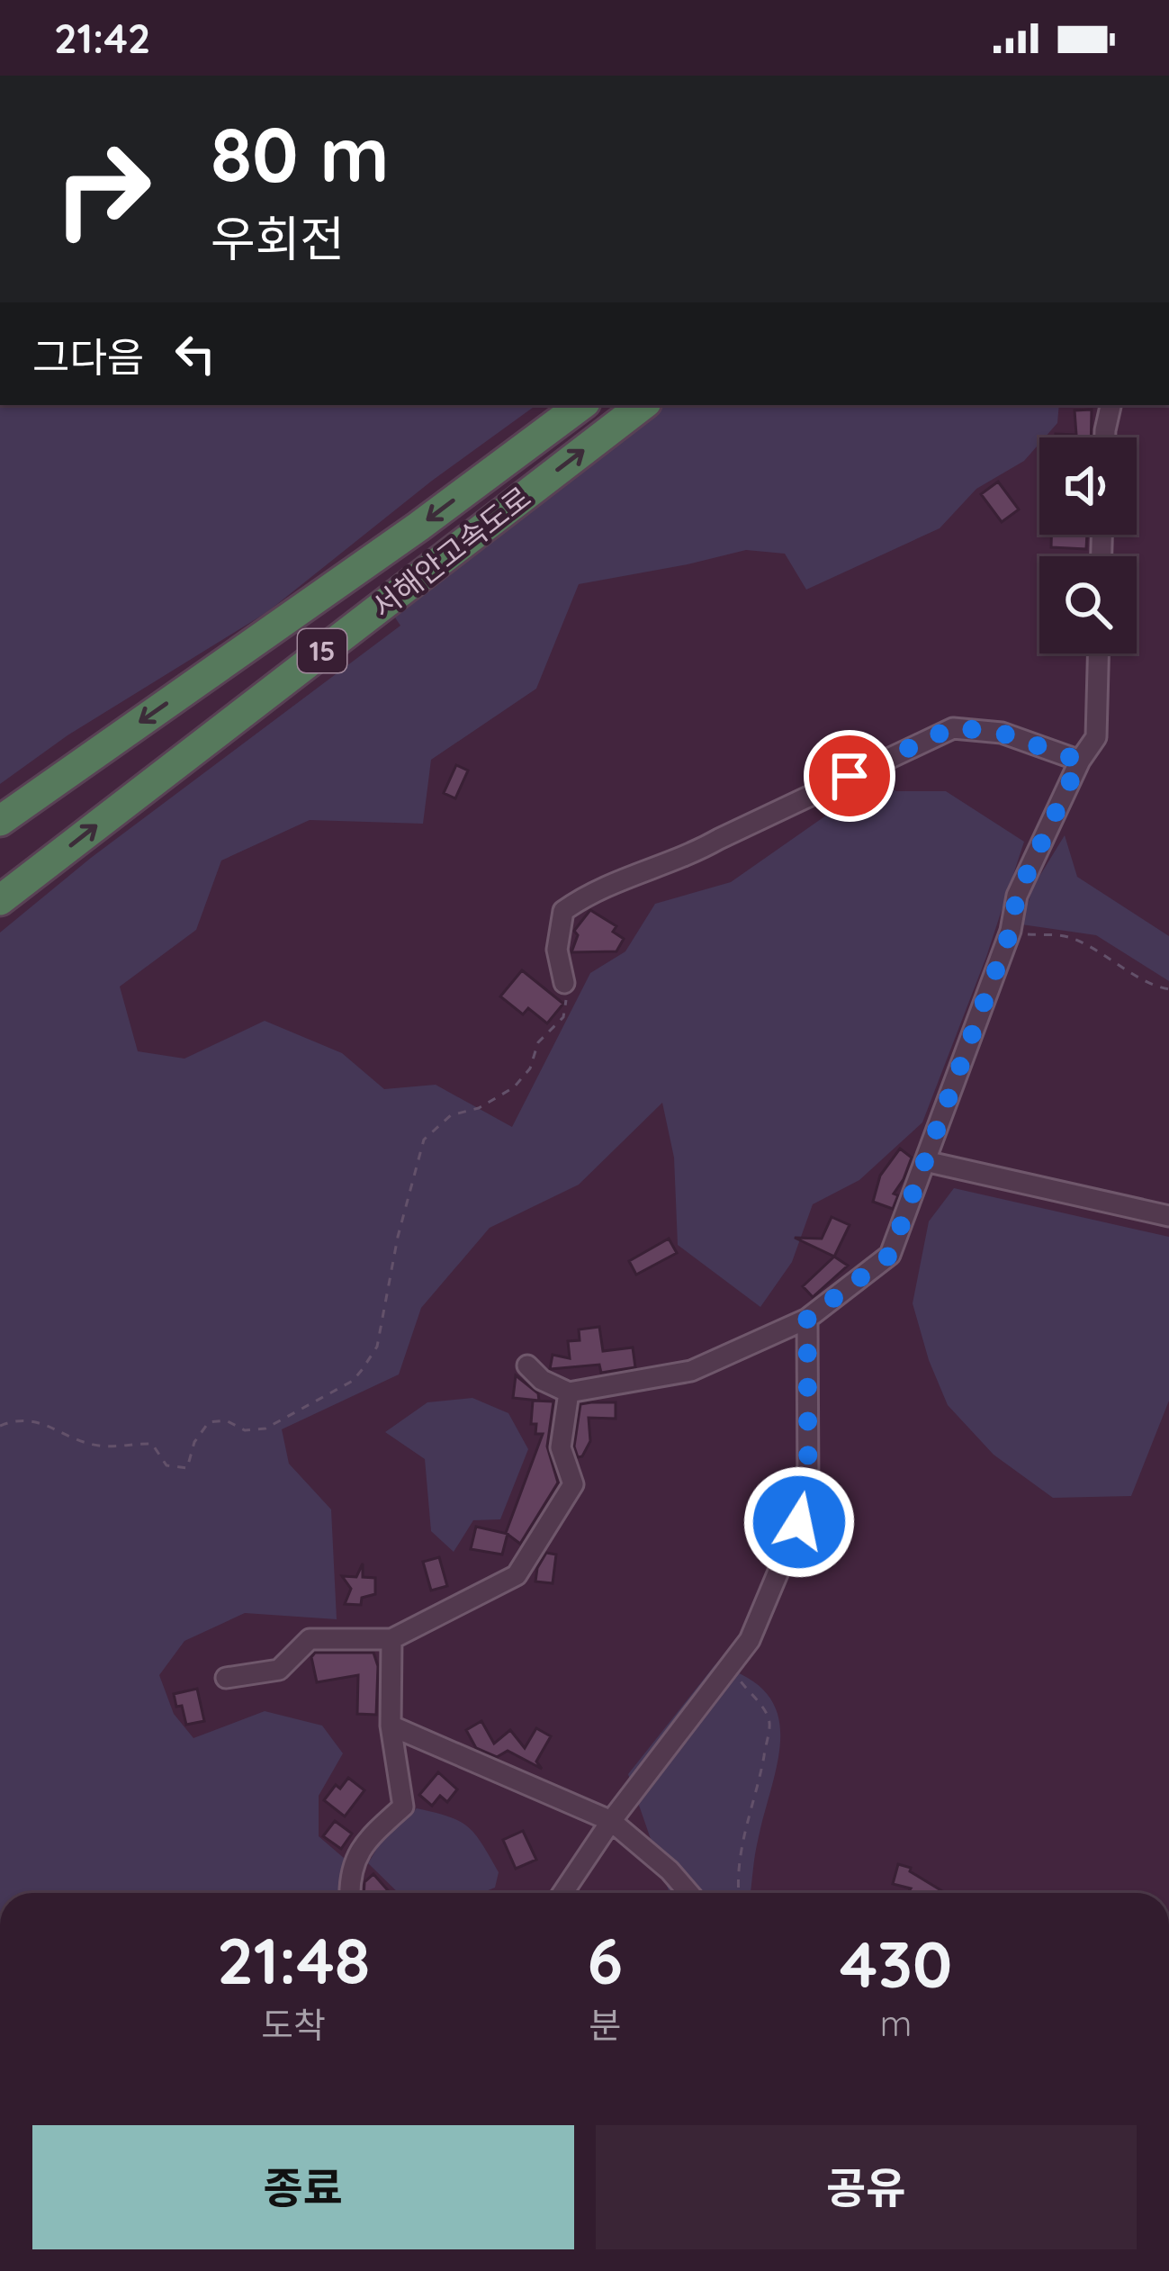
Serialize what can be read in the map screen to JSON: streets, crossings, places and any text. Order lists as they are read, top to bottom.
{
  "streets": {
    "highway": ["서해안고속도로", "15"]
  },
  "page": {
    "status": "21:42",
    "turn": ["80 m", "우회전"],
    "then": "그다음",
    "eta": [
      "21:48",
      "도착",
      "6",
      "분",
      "430",
      "m"
    ],
    "buttons": ["종료", "공유"]
  }
}
